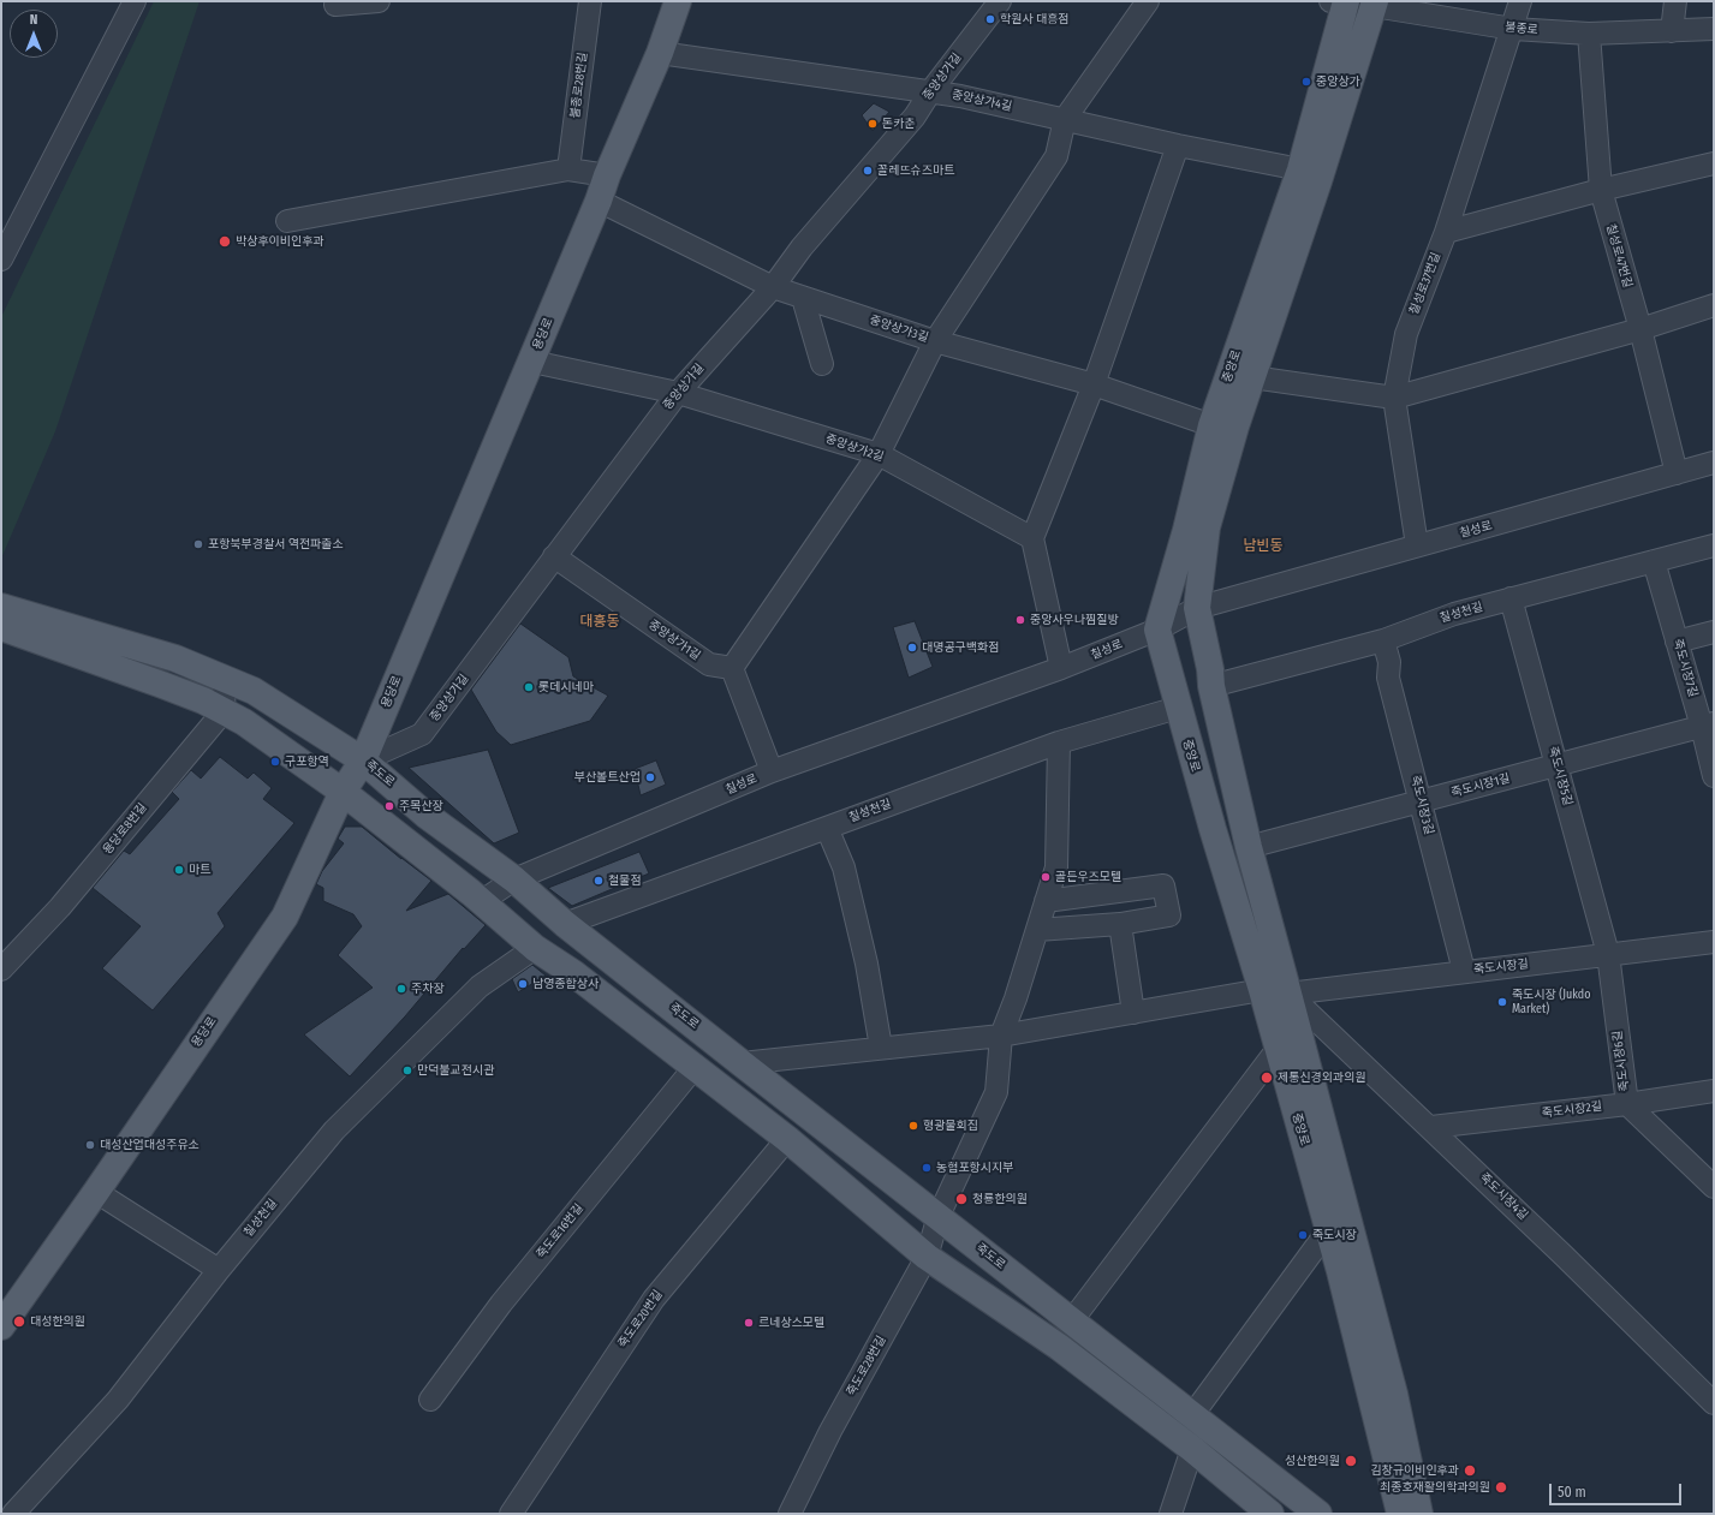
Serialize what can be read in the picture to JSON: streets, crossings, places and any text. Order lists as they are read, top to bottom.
{
  "streets": {
    "main road": ["용당로", "중앙로", "죽도로"],
    "street": [
      "불종로",
      "중앙상가길",
      "불종로28번길",
      "중앙상가4길",
      "칠성로47번길",
      "칠성로37번길",
      "중앙상가3길",
      "중앙상가2길",
      "칠성로",
      "칠성천길",
      "중앙상가1길",
      "죽도시장7길",
      "죽도시장5길",
      "죽도시장1길",
      "죽도시장3길",
      "용당로8번길",
      "죽도시장길",
      "죽도시장6길",
      "죽도시장2길",
      "죽도시장4길",
      "죽도로16번길",
      "죽도로20번길",
      "죽도로28번길"
    ]
  },
  "crossings": [
    ["불종로", "칠성로47번길"],
    ["불종로", "칠성로37번길"],
    ["불종로", "중앙로"],
    ["중앙상가길", "중앙상가4길"],
    ["중앙상가길", "중앙상가3길"],
    ["중앙상가길", "용당로"],
    ["중앙상가길", "중앙상가2길"],
    ["중앙상가길", "중앙상가1길"],
    ["중앙상가길", "죽도로"],
    ["중앙상가4길", "용당로"],
    ["중앙상가4길", "중앙로"],
    ["칠성로47번길", "칠성로"],
    ["칠성로37번길", "칠성로"],
    ["중앙상가3길", "용당로"],
    ["중앙상가3길", "중앙로"],
    ["용당로", "중앙상가2길"],
    ["용당로", "죽도로"],
    ["중앙로", "칠성로"],
    ["중앙로", "칠성천길"],
    ["중앙로", "죽도시장1길"],
    ["중앙로", "죽도시장길"],
    ["중앙로", "죽도시장4길"],
    ["칠성로", "죽도로"],
    ["칠성천길", "죽도시장7길"],
    ["칠성천길", "죽도로"],
    ["칠성천길", "죽도시장5길"],
    ["칠성천길", "죽도시장3길"],
    ["칠성천길", "죽도로28번길"],
    ["죽도시장7길", "죽도시장1길"],
    ["죽도로", "죽도로28번길"],
    ["죽도시장5길", "죽도시장1길"],
    ["죽도시장5길", "죽도시장길"],
    ["죽도시장5길", "죽도시장6길"],
    ["죽도시장1길", "죽도시장3길"],
    ["죽도시장3길", "죽도시장길"],
    ["죽도시장길", "죽도시장6길"],
    ["죽도시장길", "죽도시장4길"],
    ["죽도시장6길", "죽도시장2길"],
    ["죽도시장2길", "죽도시장4길"]
  ],
  "districts": ["남빈동", "대흥동"],
  "places": [
    "학원사 대흥점",
    "중앙상가",
    "돈카춘",
    "꼴레뜨슈즈마트",
    "박상후이비인후과",
    "포항북부경찰서 역전파출소",
    "중앙사우나찜질방",
    "대명공구백화점",
    "롯데시네마",
    "구포항역",
    "부산볼트산업",
    "주목산장",
    "마트",
    "골든우즈모텔",
    "철물점",
    "남영종합상사",
    "주차장",
    "죽도시장 (Jukdo Market)",
    "만덕불교전시관",
    "제통신경외과의원",
    "형광물회집",
    "대성산업대성주유소",
    "농협포항시지부",
    "청룡한의원",
    "죽도시장",
    "대성한의원",
    "르네상스모텔",
    "성산한의원",
    "김창규이비인후과",
    "최종호재활의학과의원"
  ],
  "scale_bar": "50 m",
  "north": "top"
}
